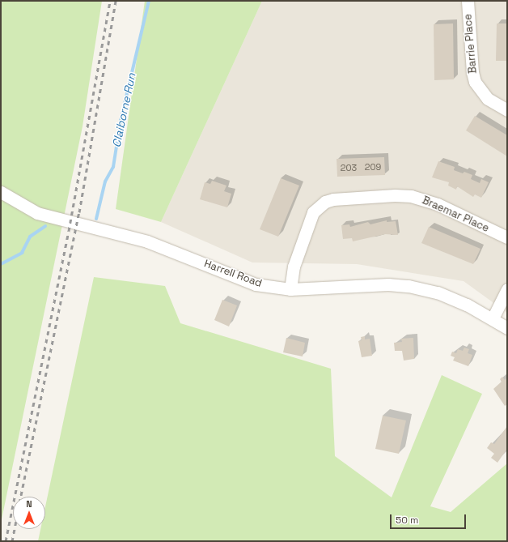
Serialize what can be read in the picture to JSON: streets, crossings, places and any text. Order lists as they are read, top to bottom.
{
  "streets": {
    "street": ["Barrie Place", "Braemar Place", "Harrell Road"]
  },
  "crossings": [
    ["Braemar Place", "Harrell Road"]
  ],
  "water": ["Claiborne Run"],
  "house_numbers": ["209", "203"],
  "scale_bar": "50 m",
  "north": "top"
}
